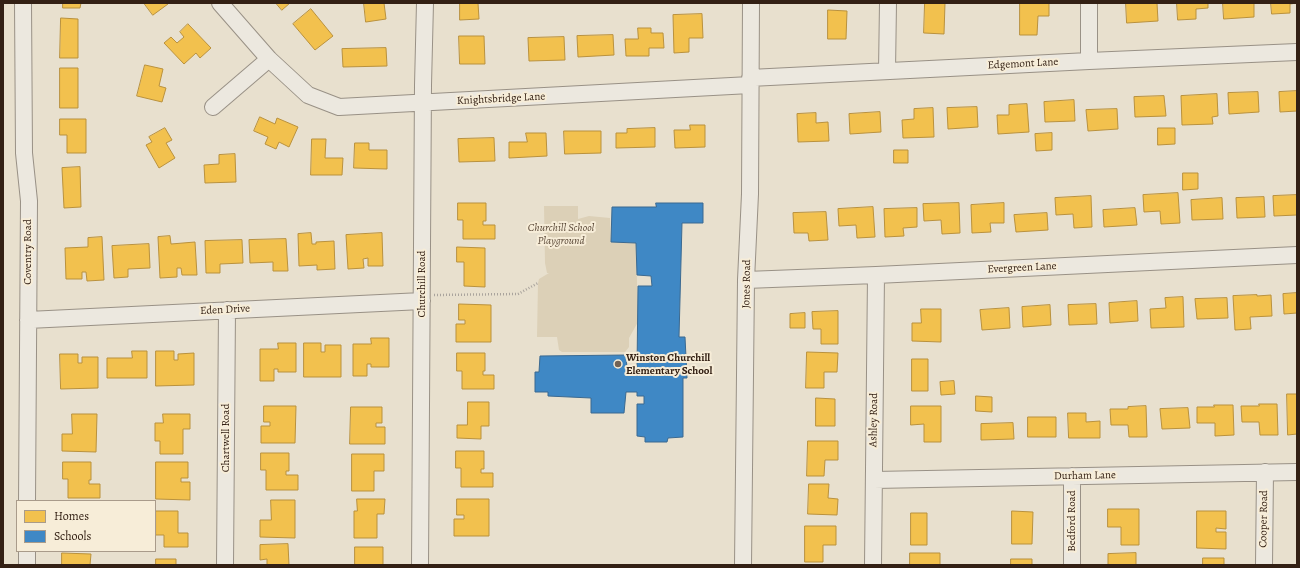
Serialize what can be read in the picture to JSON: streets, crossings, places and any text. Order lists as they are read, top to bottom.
{
  "streets": {
    "street": [
      "Edgemont Lane",
      "Knightsbridge Lane",
      "Coventry Road",
      "Evergreen Lane",
      "Churchill Road",
      "Jones Road",
      "Eden Drive",
      "Ashley Road",
      "Chartwell Road",
      "Durham Lane",
      "Cooper Road",
      "Bedford Road"
    ]
  },
  "crossings": [
    ["Edgemont Lane", "Knightsbridge Lane"],
    ["Edgemont Lane", "Jones Road"],
    ["Knightsbridge Lane", "Churchill Road"],
    ["Knightsbridge Lane", "Jones Road"],
    ["Coventry Road", "Eden Drive"],
    ["Evergreen Lane", "Jones Road"],
    ["Evergreen Lane", "Ashley Road"],
    ["Churchill Road", "Eden Drive"],
    ["Eden Drive", "Chartwell Road"],
    ["Ashley Road", "Durham Lane"],
    ["Durham Lane", "Cooper Road"],
    ["Durham Lane", "Bedford Road"]
  ],
  "parks": ["Churchill School Playground"],
  "places": ["Winston Churchill Elementary School"],
  "legend": ["Homes", "Schools"]
}
